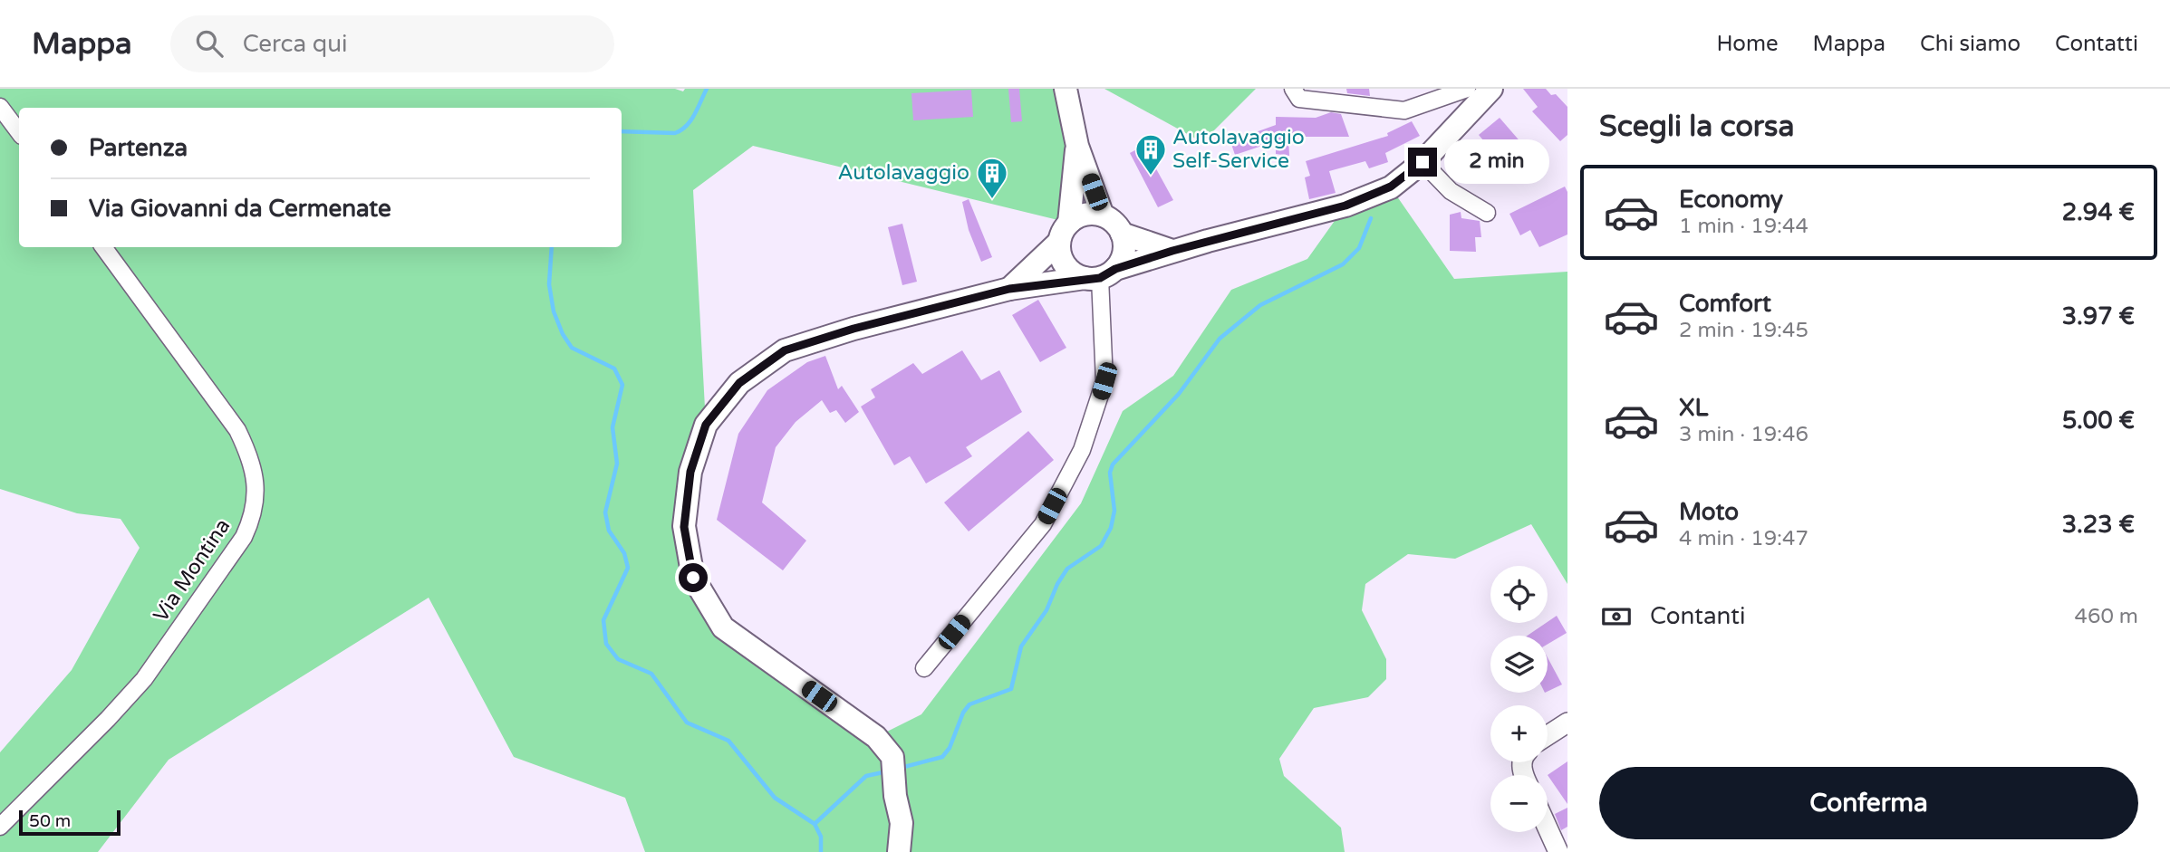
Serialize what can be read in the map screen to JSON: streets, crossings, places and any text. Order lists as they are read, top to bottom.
{
  "streets": {
    "street": ["Via Montina"]
  },
  "places": {
    "building": ["Autolavaggio Self-Service", "Autolavaggio"]
  },
  "scale_bar": "50 m",
  "page": {
    "header": "Mappa",
    "search": "Cerca qui",
    "nav": [
      "Home",
      "Mappa",
      "Chi siamo",
      "Contatti"
    ],
    "heading": "Scegli la corsa",
    "banner": ["Partenza", "Via Giovanni da Cermenate"],
    "bubble": "2 min",
    "list": [
      {
        "name": "Economy",
        "note": "1 min · 19:44",
        "value": "2.94 €"
      },
      {
        "name": "Comfort",
        "note": "2 min · 19:45",
        "value": "3.97 €"
      },
      {
        "name": "XL",
        "note": "3 min · 19:46",
        "value": "5.00 €"
      },
      {
        "name": "Moto",
        "note": "4 min · 19:47",
        "value": "3.23 €"
      }
    ],
    "map_buttons": ["+", "−"],
    "pay": ["Contanti", "460 m"],
    "buttons": "Conferma",
    "scale": "50 m"
  }
}
